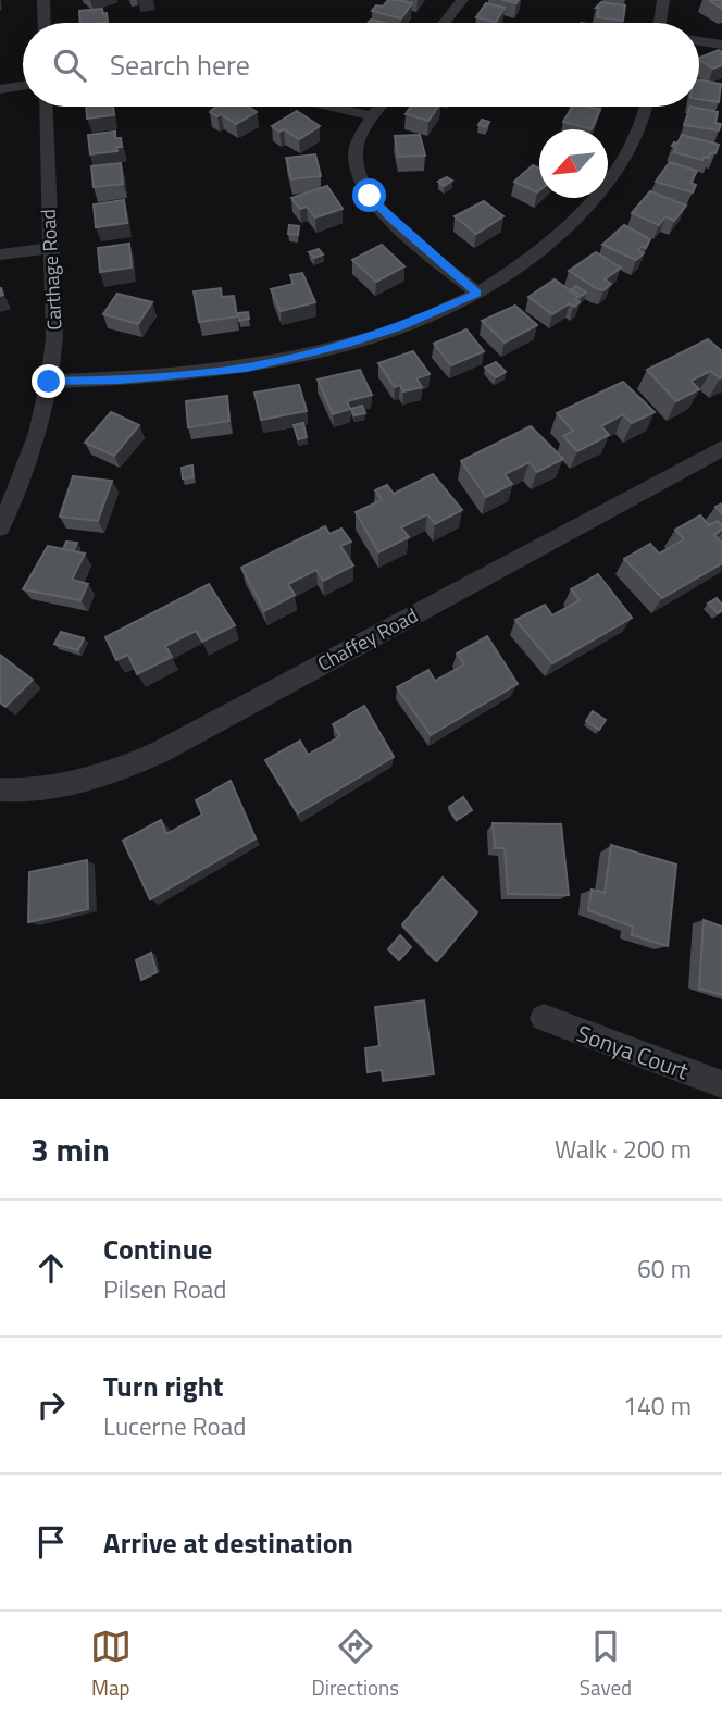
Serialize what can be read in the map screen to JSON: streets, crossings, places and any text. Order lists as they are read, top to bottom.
{
  "streets": {
    "street": ["Carthage Road", "Chaffey Road", "Sonya Court"]
  },
  "north": "bottom left",
  "page": {
    "search": "Search here",
    "heading": ["3 min", "Walk · 200 m"],
    "list": [
      ["Continue", "Pilsen Road", "60 m"],
      ["Turn right", "Lucerne Road", "140 m"],
      "Arrive at destination"
    ],
    "nav": ["Map", "Directions", "Saved"]
  }
}
